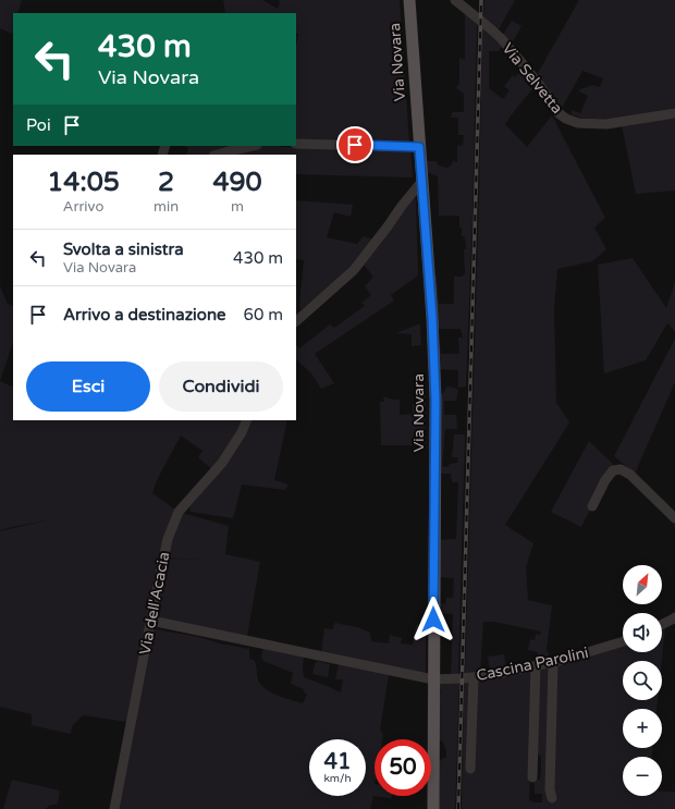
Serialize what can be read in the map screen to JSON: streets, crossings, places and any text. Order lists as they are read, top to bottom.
{
  "streets": {
    "main road": ["Via Novara"],
    "street": ["Via Selvetta", "Via dell'Acacia", "Cascina Parolini"]
  },
  "crossings": [
    ["Via Novara", "Cascina Parolini"]
  ],
  "north": "top right",
  "page": {
    "turn": ["430 m", "Via Novara"],
    "then": "Poi",
    "eta": [
      "14:05",
      "Arrivo",
      "2",
      "min",
      "490",
      "m"
    ],
    "list": [
      {
        "name": "Svolta a sinistra",
        "note": "Via Novara",
        "value": "430 m"
      },
      {
        "name": "Arrivo a destinazione",
        "value": "60 m"
      }
    ],
    "buttons": ["Esci", "Condividi"],
    "map_buttons": ["+", "−"],
    "speed": "41 km/h",
    "limit": "50"
  }
}
